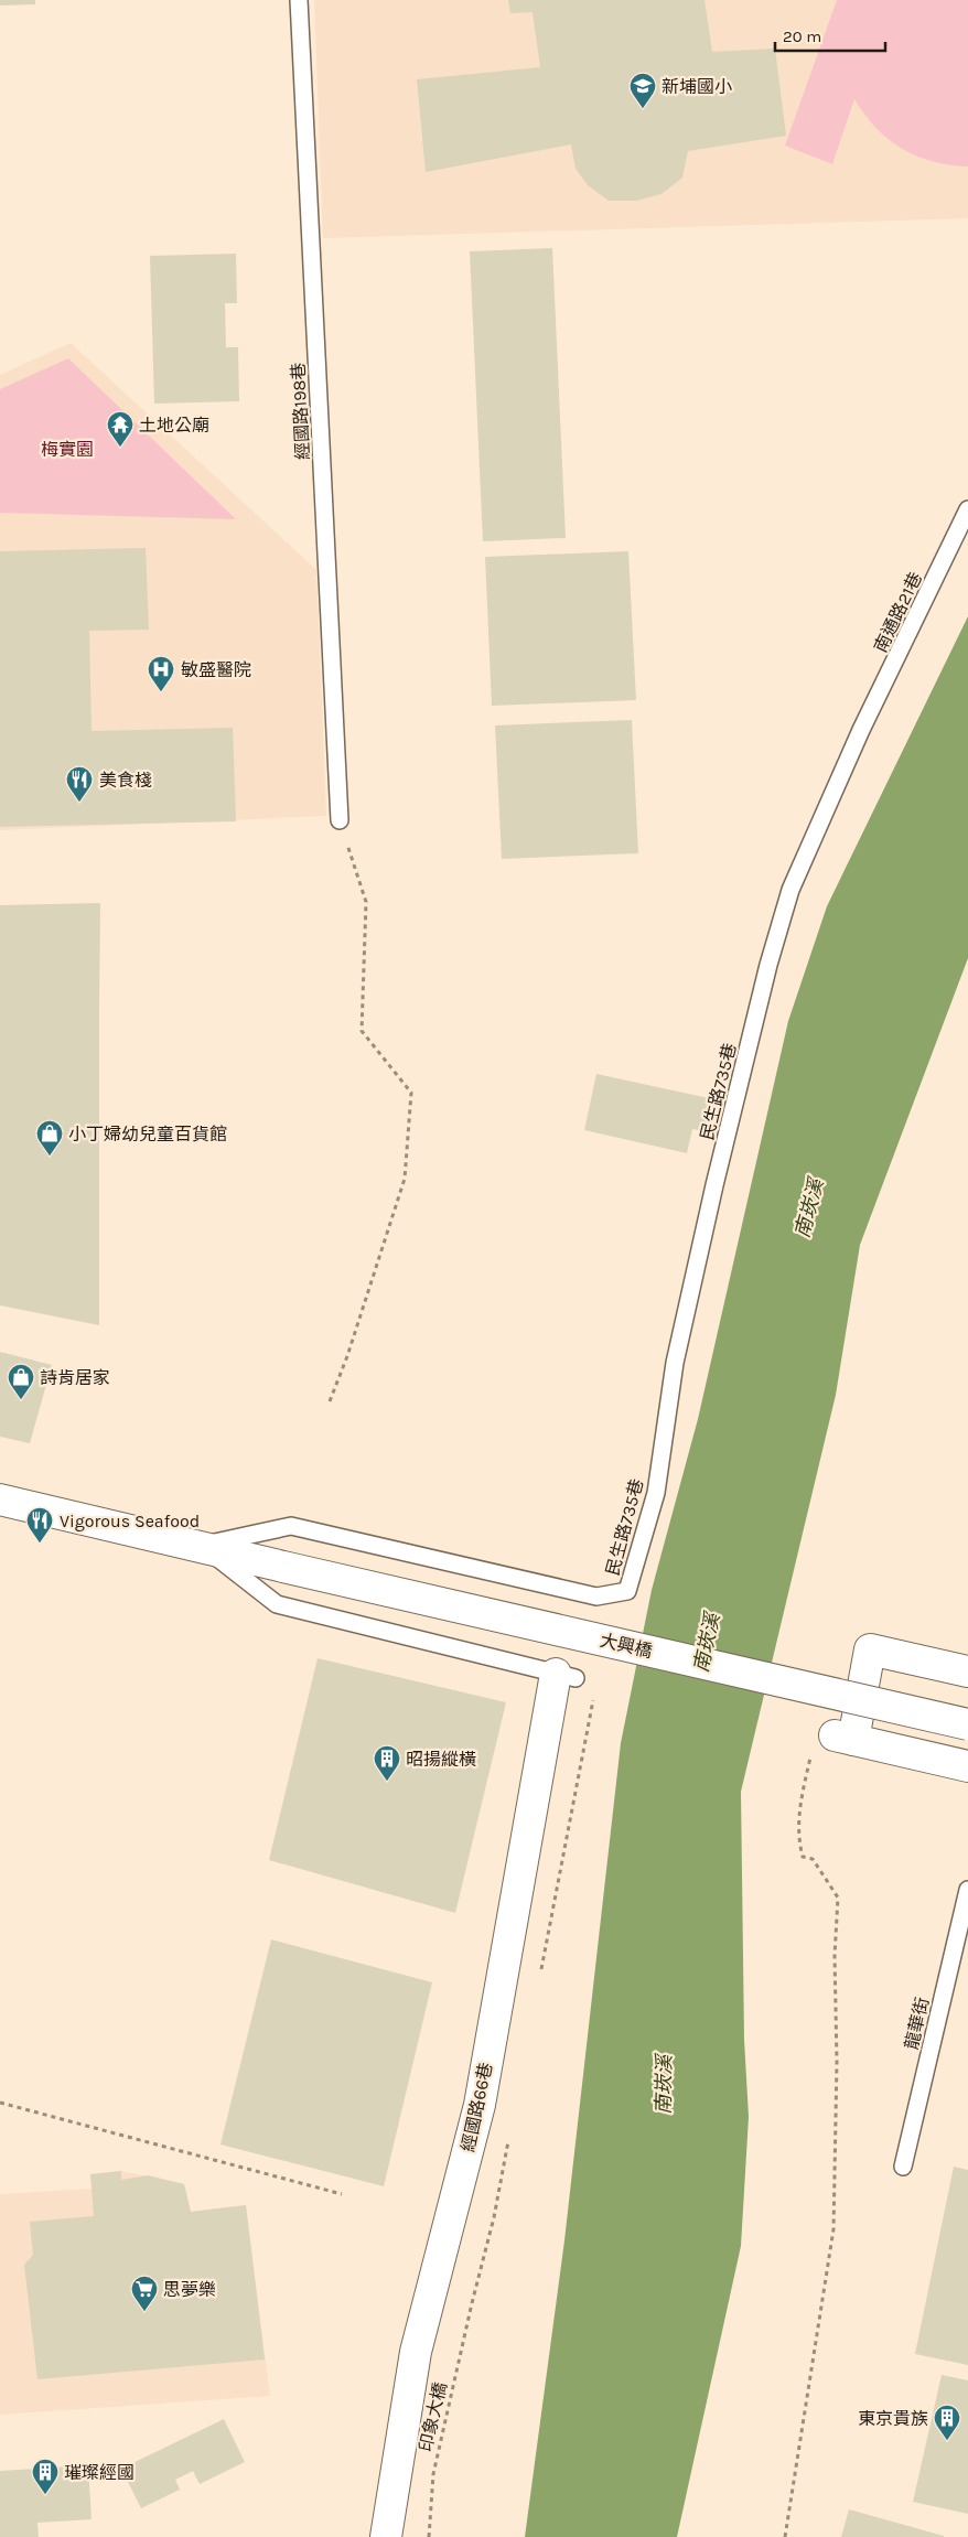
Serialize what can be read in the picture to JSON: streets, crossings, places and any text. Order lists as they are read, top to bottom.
{
  "streets": {
    "street": ["大興橋", "經國路66巷"],
    "lane": [
      "經國路198巷",
      "南通路21巷",
      "民生路735巷",
      "龍華街"
    ],
    "path": ["印象大橋"]
  },
  "crossings": [
    ["南通路21巷", "民生路735巷"],
    ["民生路735巷", "大興橋"]
  ],
  "water": ["南崁溪"],
  "parks": ["梅實園"],
  "places": {
    "school or university": ["新埔國小"],
    "temple": ["土地公廟"],
    "hospital": ["敏盛醫院"],
    "restaurant": ["美食棧", "Vigorous Seafood"],
    "shop": ["小丁婦幼兒童百貨館", "詩肯居家"],
    "building": ["昭揚縱橫", "東京貴族", "璀璨經國"],
    "supermarket": ["思夢樂"]
  },
  "scale_bar": "20 m"
}
